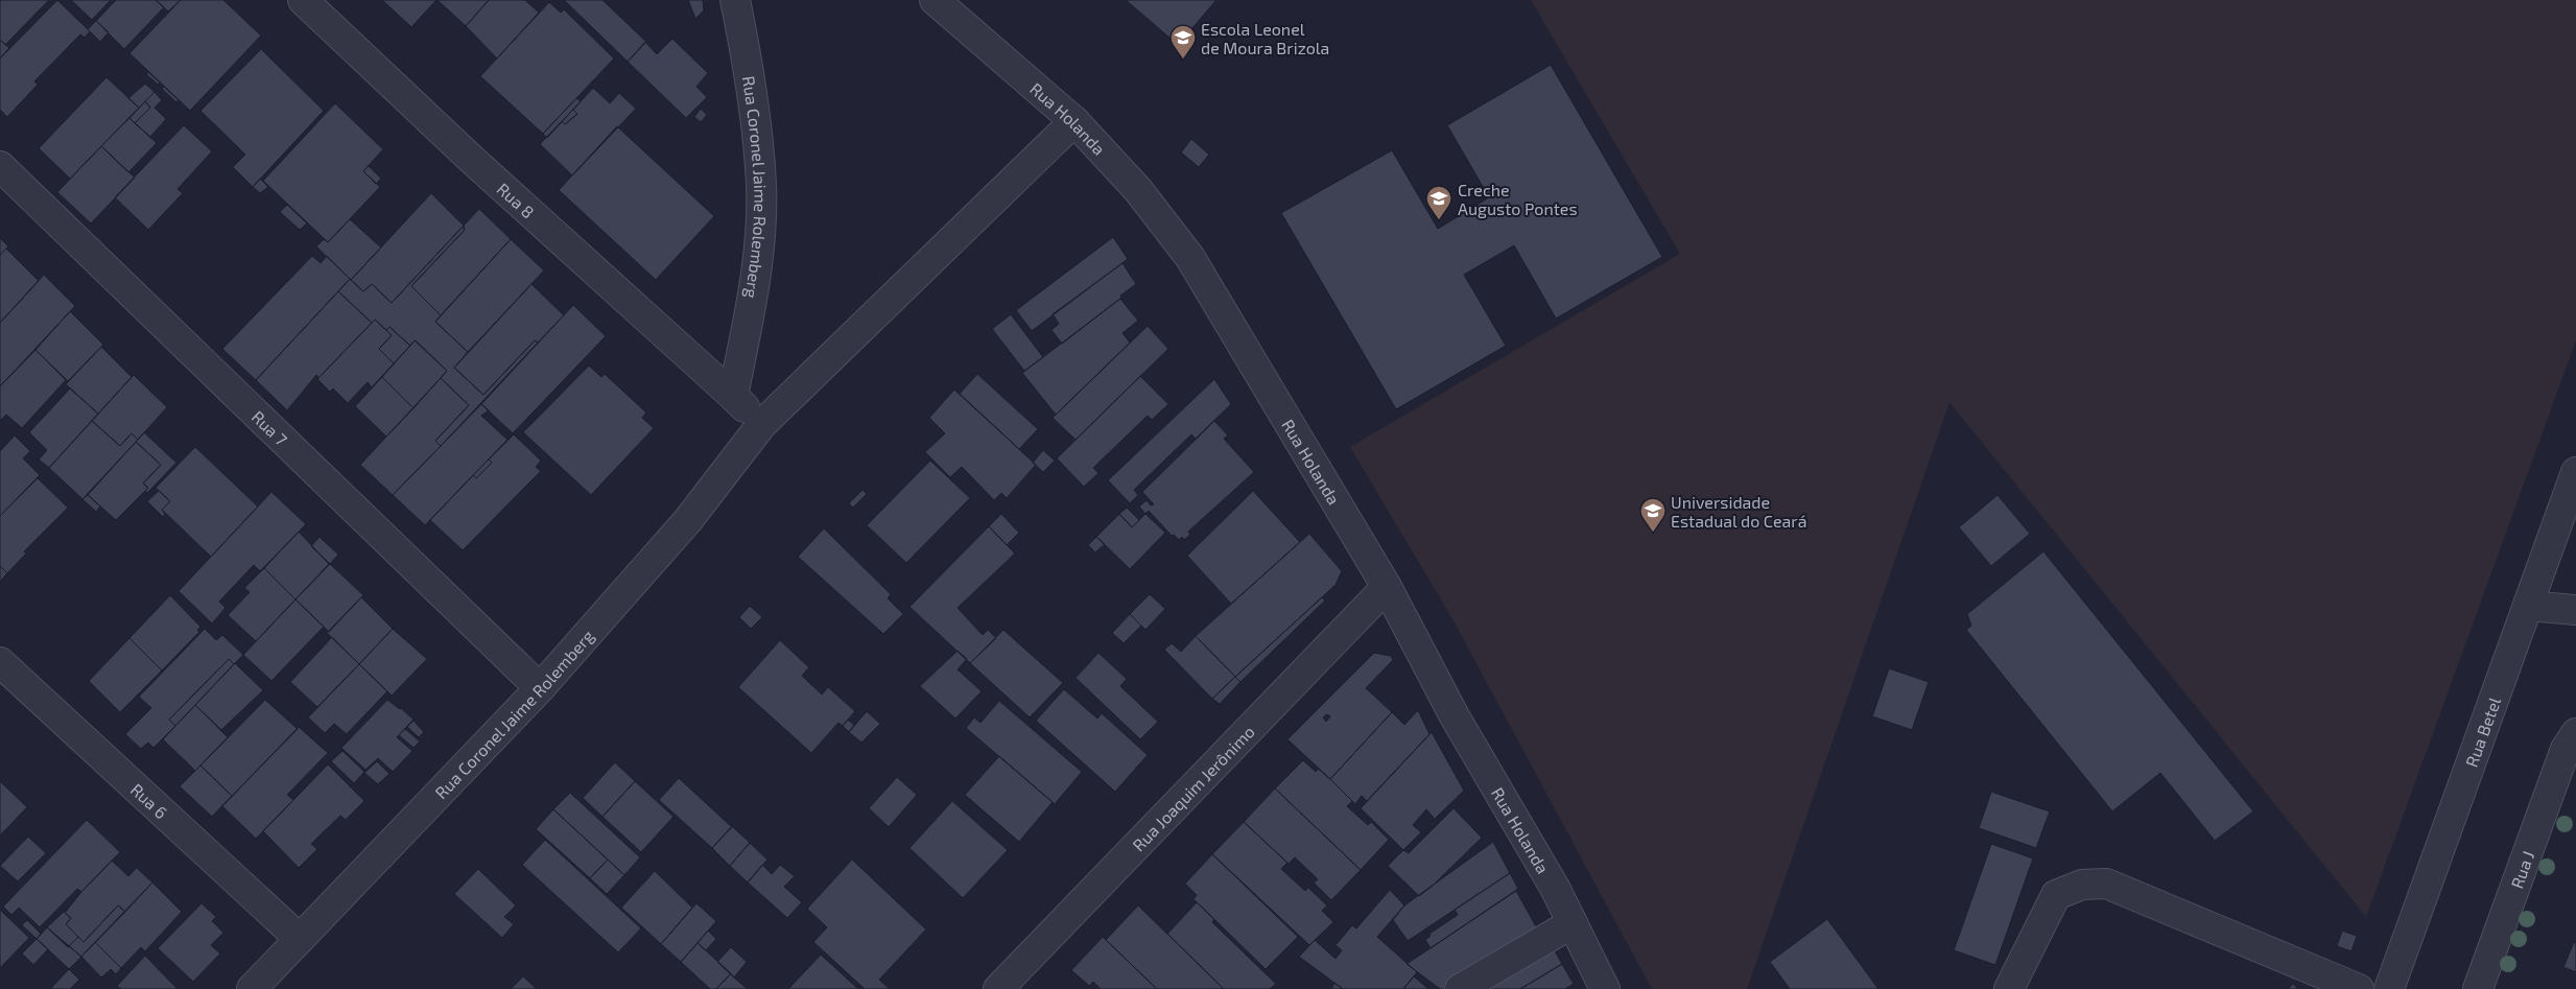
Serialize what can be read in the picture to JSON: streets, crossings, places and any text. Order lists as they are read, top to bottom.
{
  "streets": {
    "street": [
      "Rua Holanda",
      "Rua Coronel Jaime Rolemberg",
      "Rua 8",
      "Rua 7",
      "Rua Betel",
      "Rua Joaquim Jerônimo",
      "Rua 6",
      "Rua J"
    ]
  },
  "crossings": [
    ["Rua Holanda", "Rua Coronel Jaime Rolemberg"],
    ["Rua Holanda", "Rua Joaquim Jerônimo"],
    ["Rua Coronel Jaime Rolemberg", "Rua 8"],
    ["Rua Coronel Jaime Rolemberg", "Rua 7"],
    ["Rua Coronel Jaime Rolemberg", "Rua 6"]
  ],
  "places": {
    "school or university": ["Escola Leonel de Moura Brizola", "Creche Augusto Pontes", "Universidade Estadual do Ceará"]
  }
}
